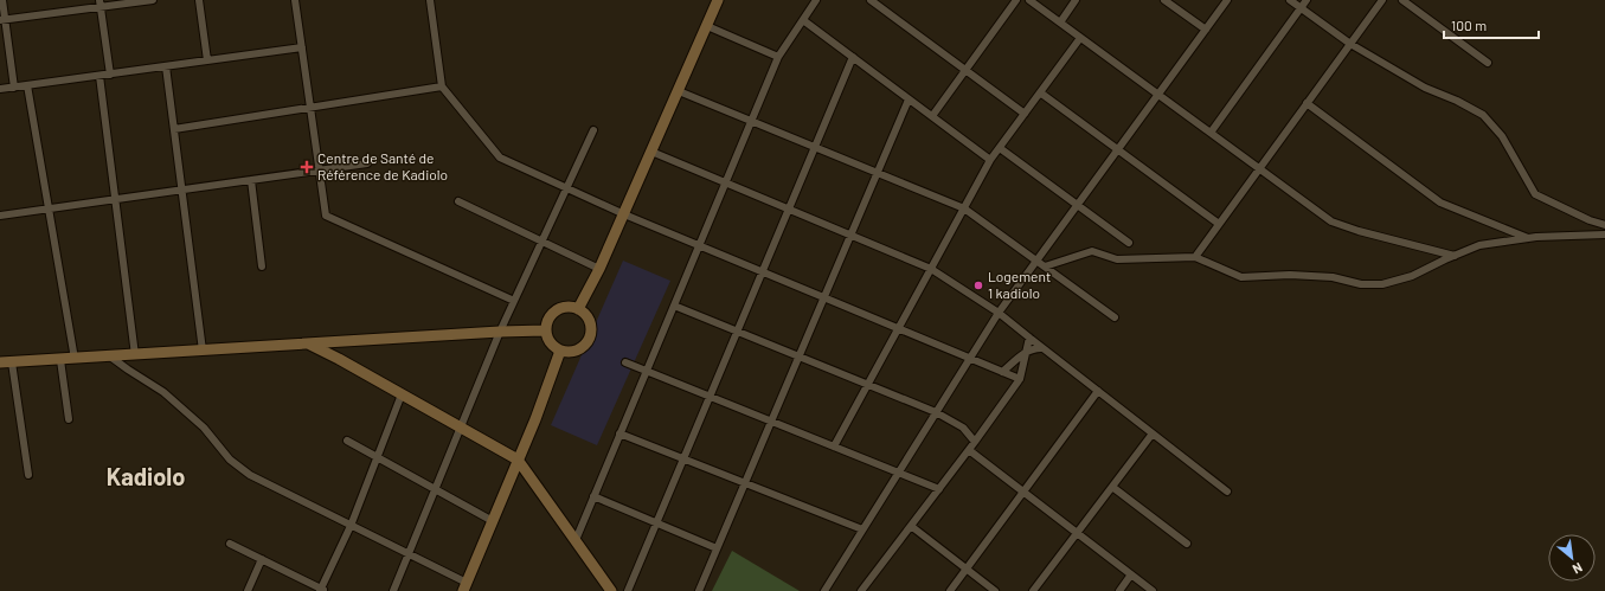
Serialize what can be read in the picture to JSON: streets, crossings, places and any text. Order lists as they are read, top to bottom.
{
  "districts": ["Kadiolo"],
  "places": {
    "health": ["Centre de Santé de Référence de Kadiolo"],
    "other": ["Logement 1 kadiolo"]
  },
  "scale_bar": "100 m",
  "north": "bottom right"
}
